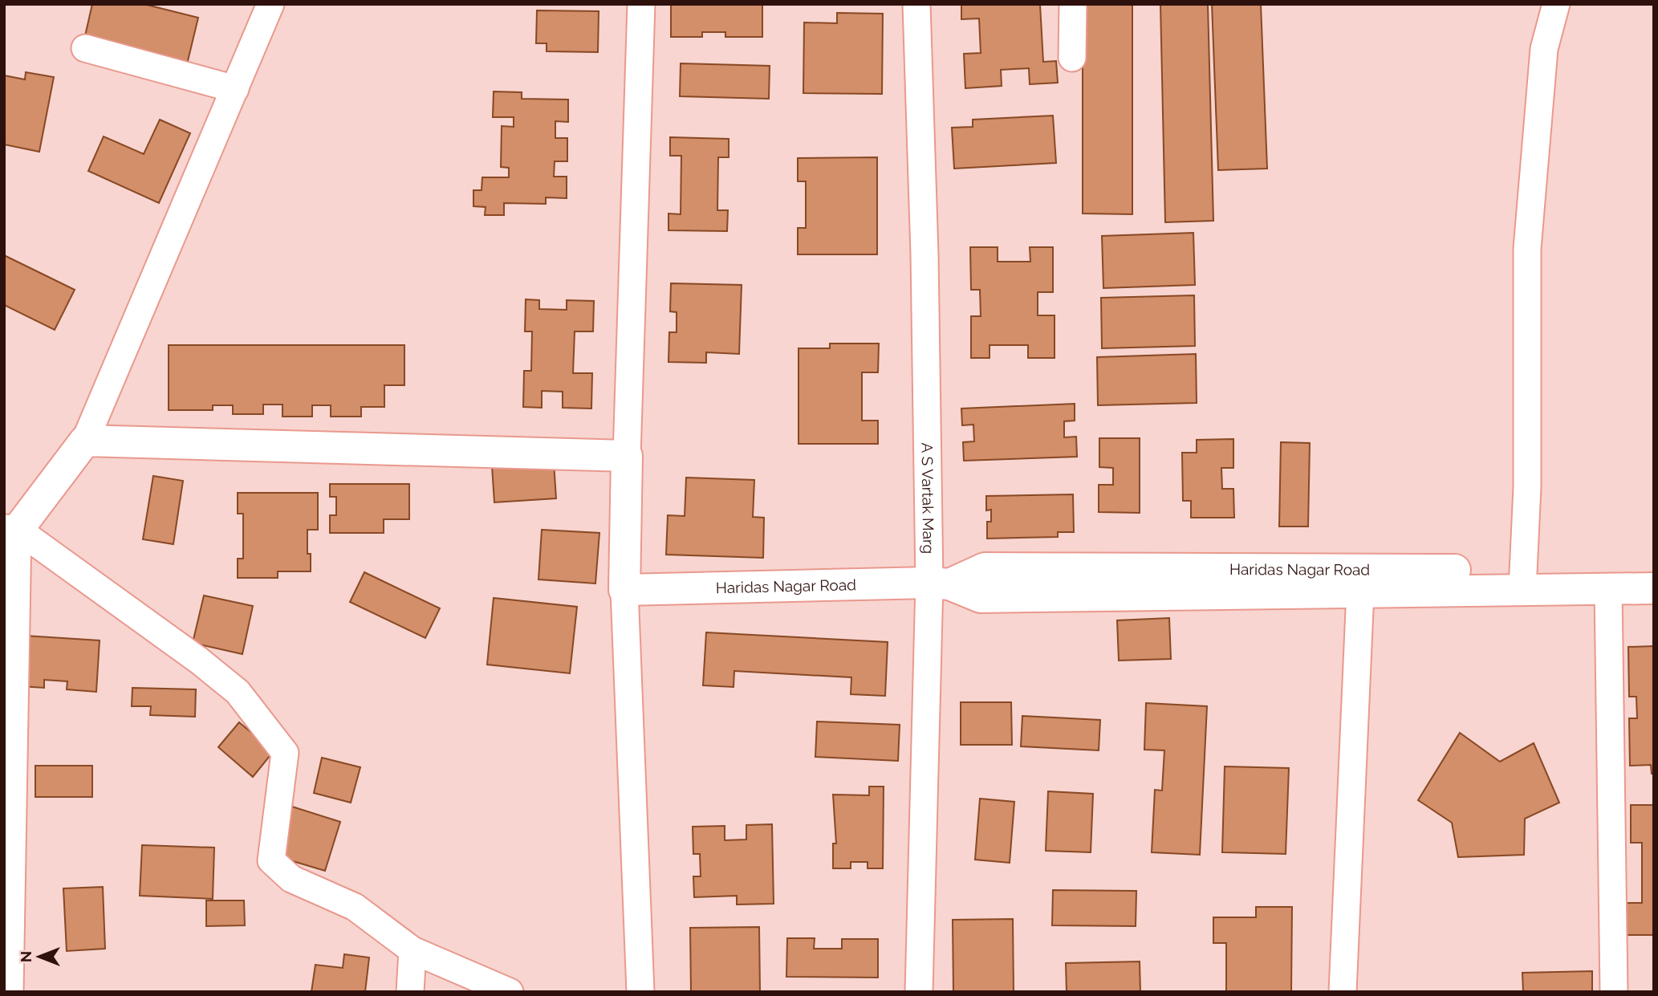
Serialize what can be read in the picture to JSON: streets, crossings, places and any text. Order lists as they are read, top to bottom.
{
  "streets": {
    "street": ["A S Vartak Marg", "Haridas Nagar Road"]
  },
  "crossings": [
    ["A S Vartak Marg", "Haridas Nagar Road"]
  ],
  "north": "left"
}
